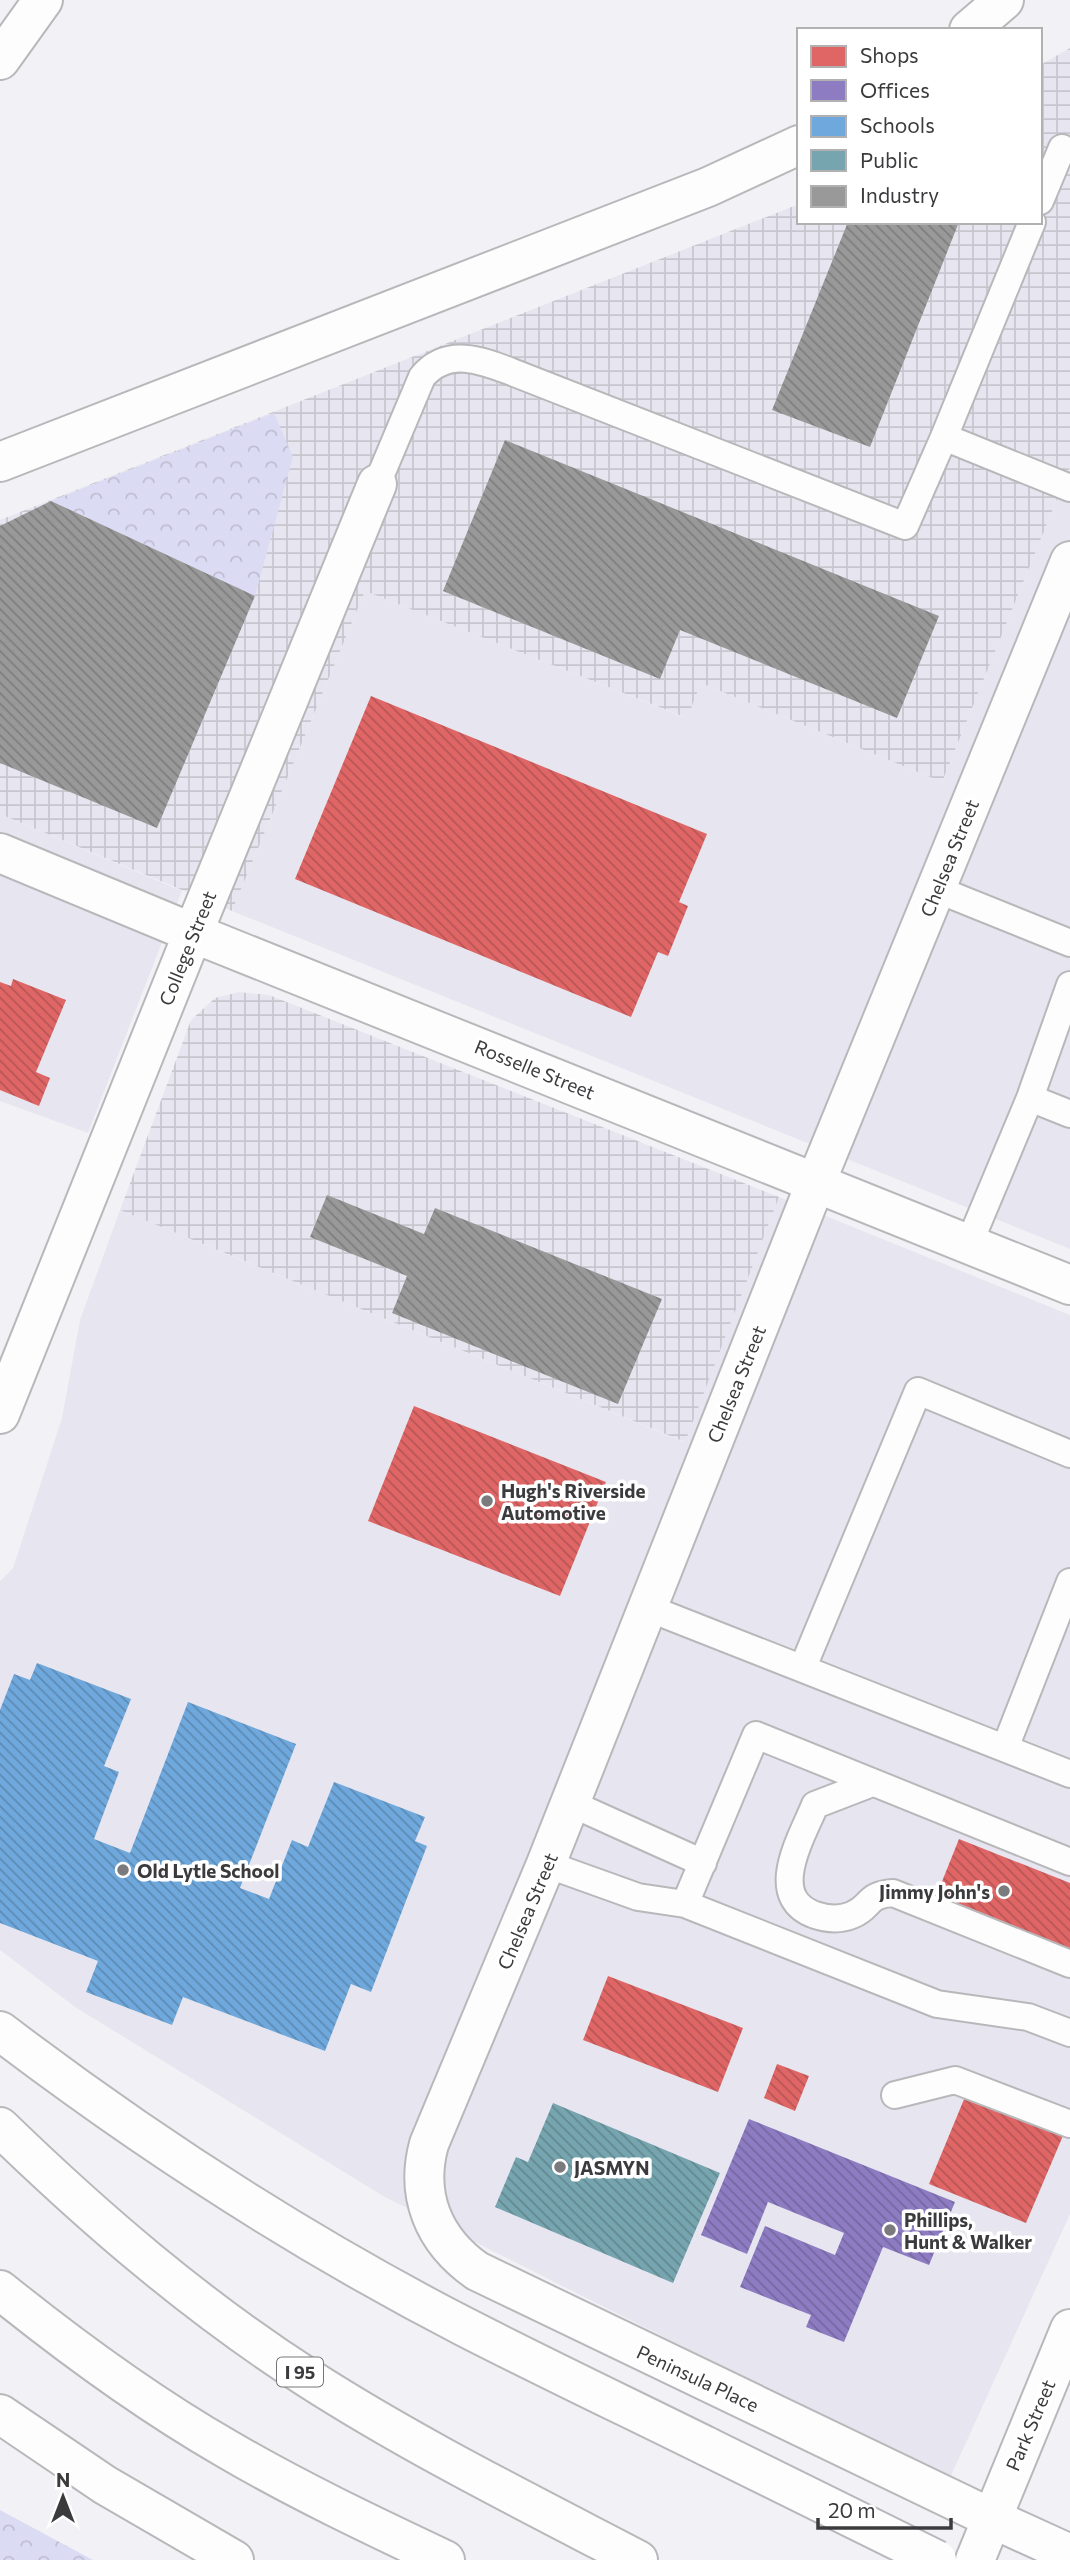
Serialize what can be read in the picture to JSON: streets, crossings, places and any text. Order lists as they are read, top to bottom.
{
  "streets": {
    "main road": [
      "Chelsea Street",
      "College Street",
      "Rosselle Street",
      "I 95",
      "Peninsula Place",
      "Park Street"
    ]
  },
  "crossings": [
    ["Chelsea Street", "Rosselle Street"],
    ["Chelsea Street", "Peninsula Place"],
    ["College Street", "Rosselle Street"],
    ["Peninsula Place", "Park Street"]
  ],
  "places": [
    "Hugh's Riverside Automotive",
    "Old Lytle School",
    "Jimmy John's",
    "JASMYN",
    "Phillips, Hunt & Walker"
  ],
  "legend": [
    "Shops",
    "Offices",
    "Schools",
    "Public",
    "Industry"
  ],
  "scale_bar": "20 m",
  "north": "top"
}
